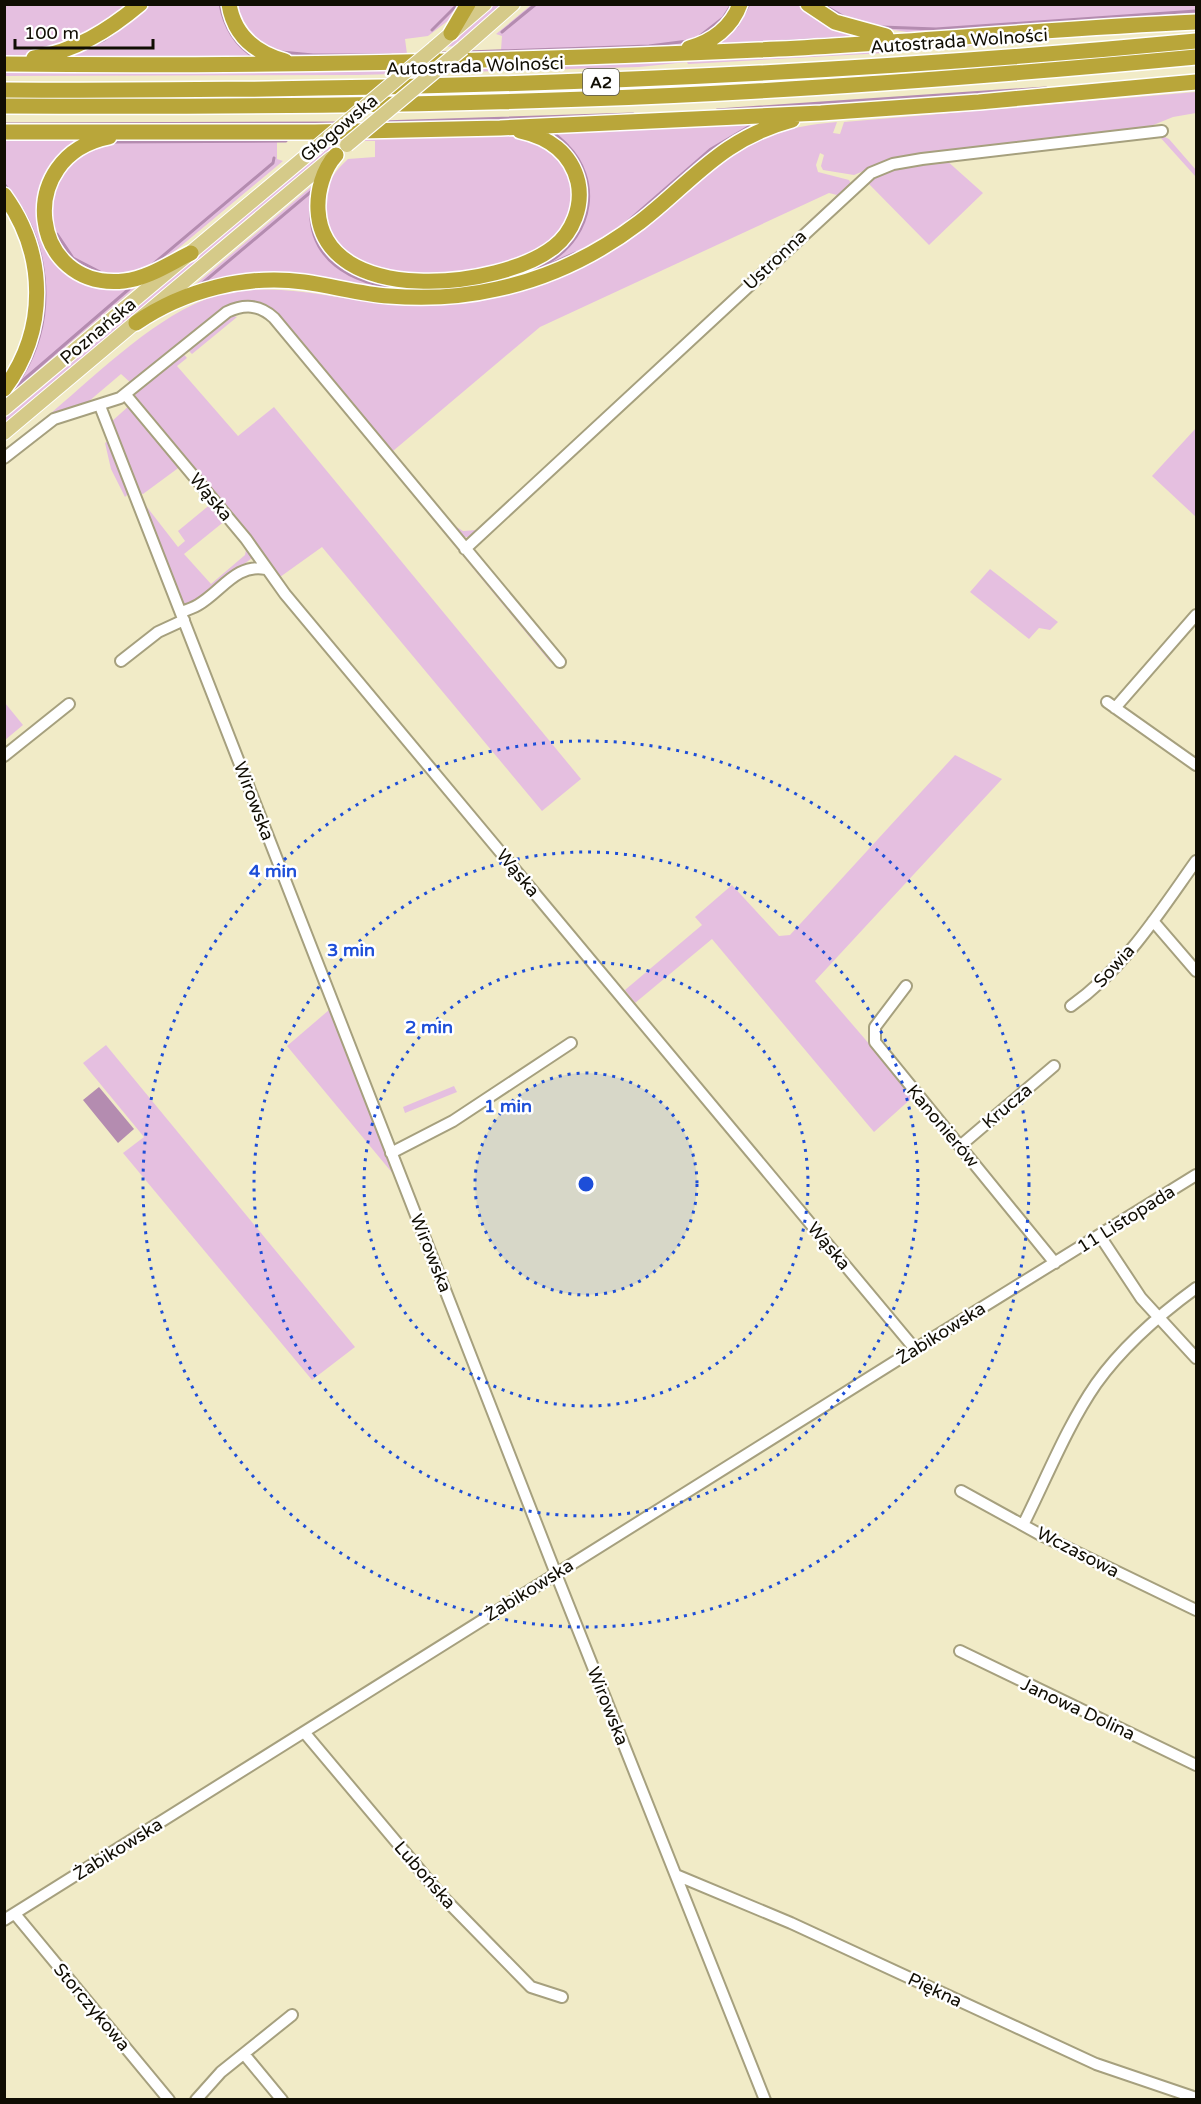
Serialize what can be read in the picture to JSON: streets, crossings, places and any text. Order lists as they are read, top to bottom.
{
  "streets": {
    "highway": ["Autostrada Wolności", "A2"],
    "main road": ["Głogowska", "Poznańska"],
    "street": [
      "Ustronna",
      "Wąska",
      "Wirowska",
      "Sowia",
      "Krucza",
      "Kanonierów",
      "11 Listopada",
      "Żabikowska",
      "Wczasowa",
      "Janowa Dolina",
      "Lubońska",
      "Piękna",
      "Storczykowa"
    ]
  },
  "crossings": [
    ["Głogowska", "Poznańska"],
    ["Wąska", "Żabikowska"],
    ["Wirowska", "Żabikowska"],
    ["Wirowska", "Piękna"],
    ["Krucza", "Kanonierów"],
    ["Kanonierów", "11 Listopada"],
    ["Kanonierów", "Żabikowska"],
    ["11 Listopada", "Żabikowska"],
    ["Żabikowska", "Lubońska"],
    ["Żabikowska", "Storczykowa"]
  ],
  "scale_bar": "100 m",
  "rings": [
    "4 min",
    "3 min",
    "2 min",
    "1 min"
  ]
}
